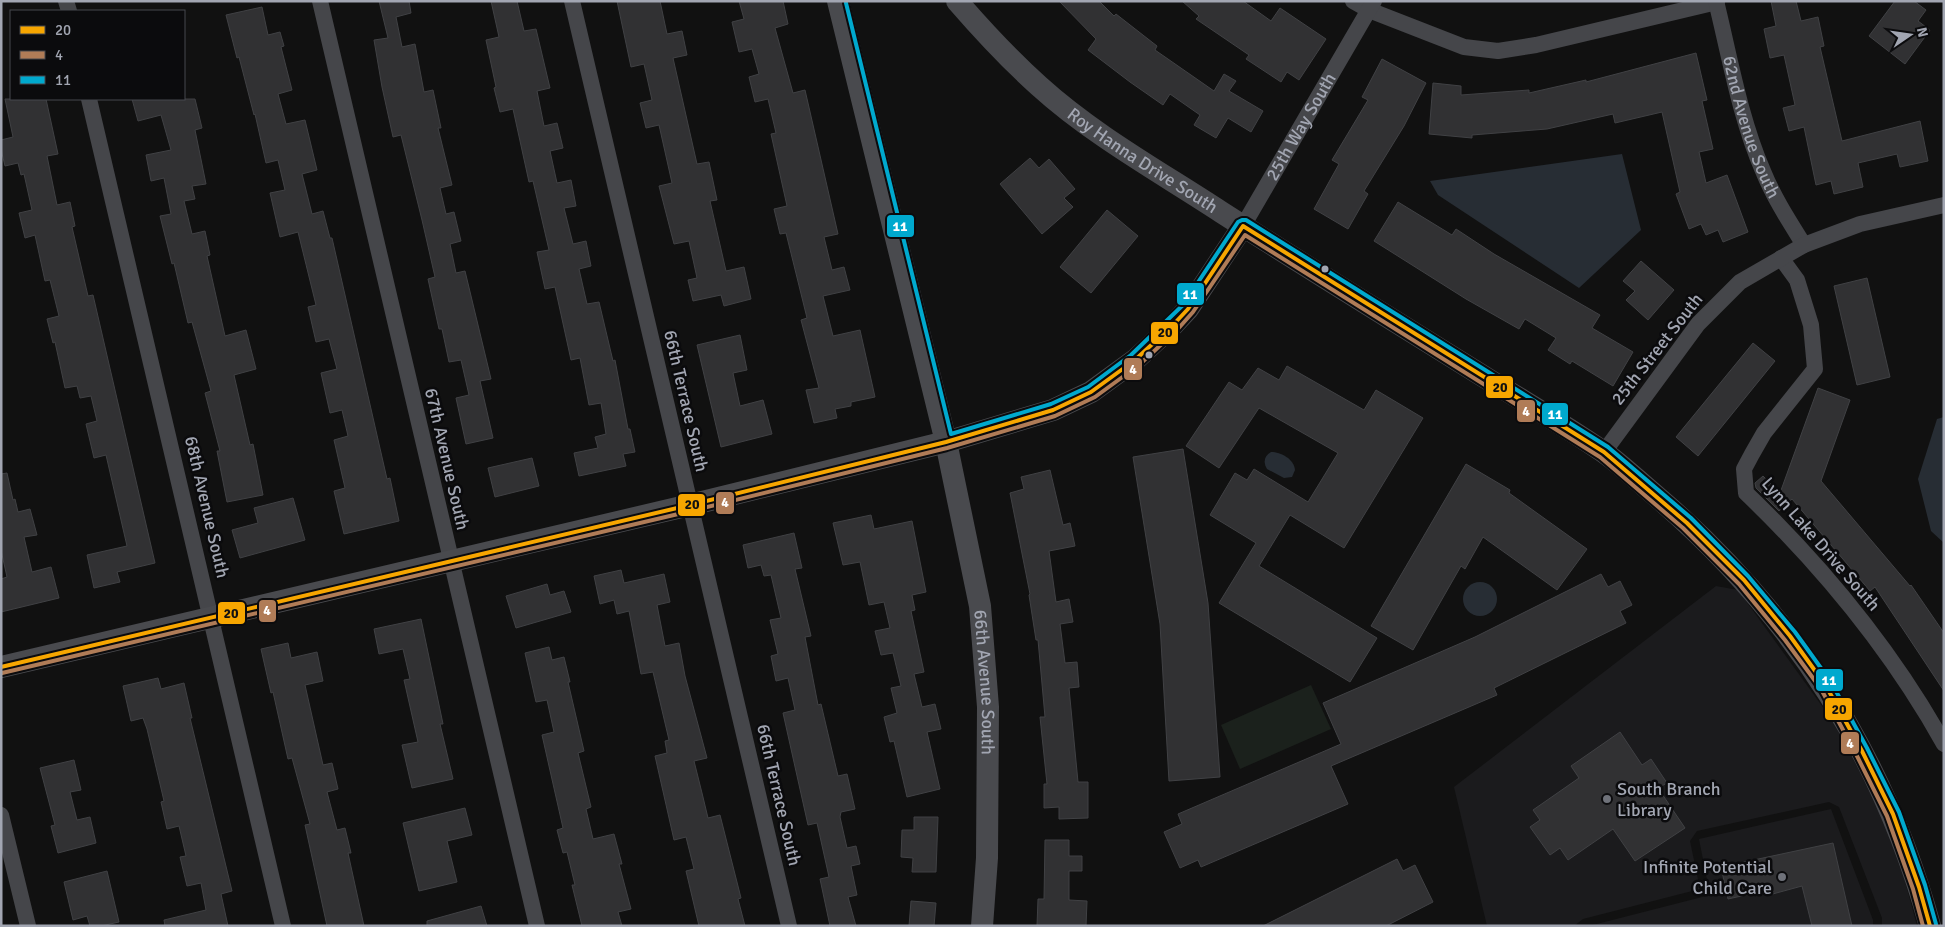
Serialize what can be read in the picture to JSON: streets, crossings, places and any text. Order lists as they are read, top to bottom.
{
  "streets": {
    "street": [
      "62nd Avenue South",
      "25th Way South",
      "Roy Hanna Drive South",
      "25th Street South",
      "66th Terrace South",
      "67th Avenue South",
      "68th Avenue South",
      "Lynn Lake Drive South",
      "66th Avenue South"
    ]
  },
  "crossings": [
    ["62nd Avenue South", "25th Street South"],
    ["25th Way South", "Roy Hanna Drive South"],
    ["25th Way South", "66th Terrace South"],
    ["25th Way South", "67th Avenue South"],
    ["25th Way South", "68th Avenue South"],
    ["25th Way South", "66th Avenue South"],
    ["Roy Hanna Drive South", "25th Street South"],
    ["25th Street South", "Lynn Lake Drive South"]
  ],
  "places": ["South Branch Library", "Infinite Potential Child Care"],
  "lines": ["transit line 11", "transit line 20", "transit line 4"],
  "legend": ["20", "4", "11"],
  "north": "right"
}
